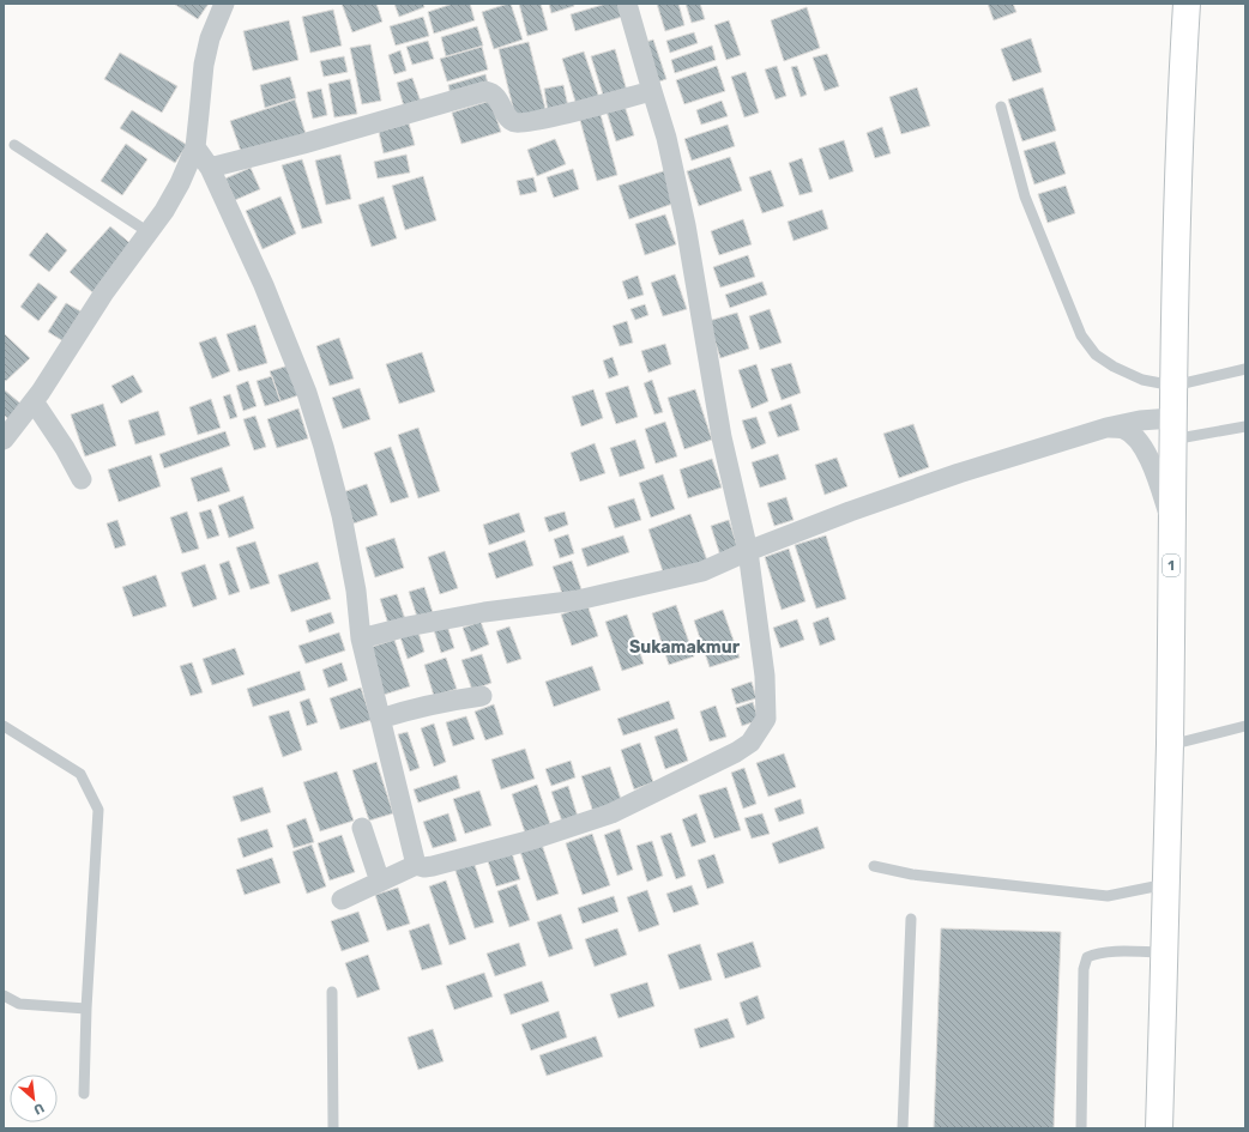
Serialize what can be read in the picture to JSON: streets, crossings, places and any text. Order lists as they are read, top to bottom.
{
  "streets": {
    "main road": ["1"]
  },
  "districts": ["Sukamakmur"],
  "north": "bottom right"
}
